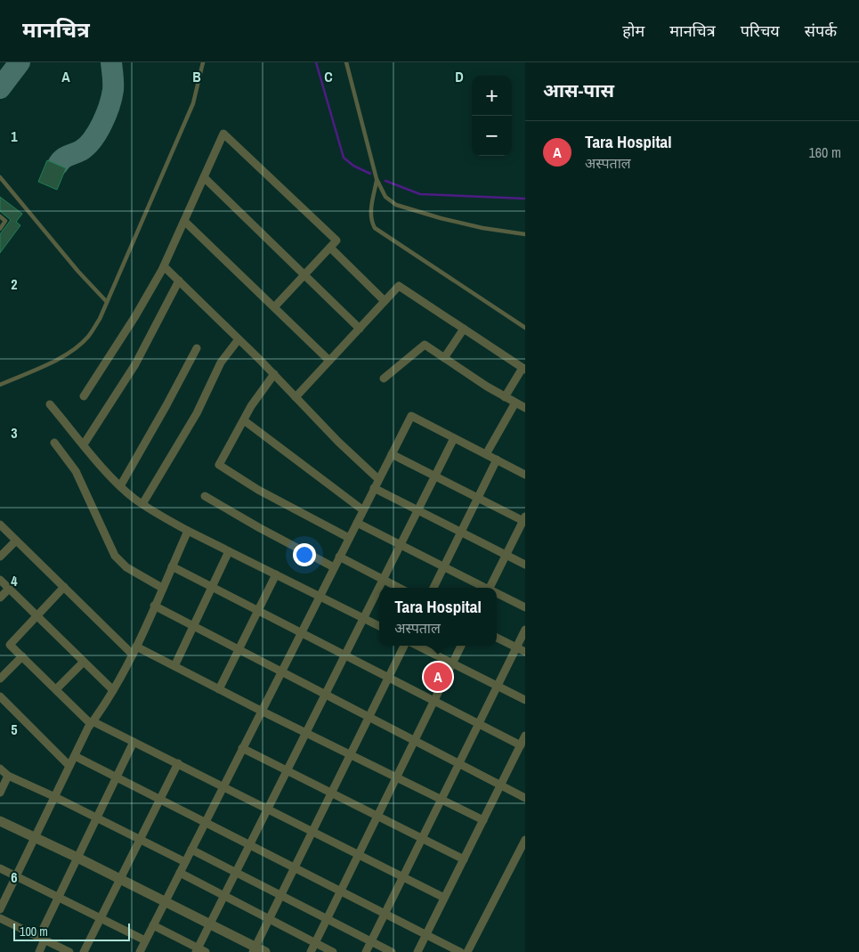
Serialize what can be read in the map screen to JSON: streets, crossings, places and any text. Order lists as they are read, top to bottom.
{
  "scale_bar": "100 m",
  "page": {
    "header": "मानचित्र",
    "nav": [
      "होम",
      "मानचित्र",
      "परिचय",
      "संपर्क"
    ],
    "heading": "आस-पास",
    "map_buttons": ["+", "−"],
    "list": [
      {
        "mark": "A",
        "name": "Tara Hospital",
        "note": "अस्पताल",
        "value": "160 m"
      }
    ],
    "popup": ["Tara Hospital", "अस्पताल"],
    "pins": "A",
    "scale": "100 m"
  },
  "grid": {
    "columns": [
      "A",
      "B",
      "C",
      "D"
    ],
    "rows": [
      "1",
      "2",
      "3",
      "4",
      "5",
      "6"
    ]
  }
}
